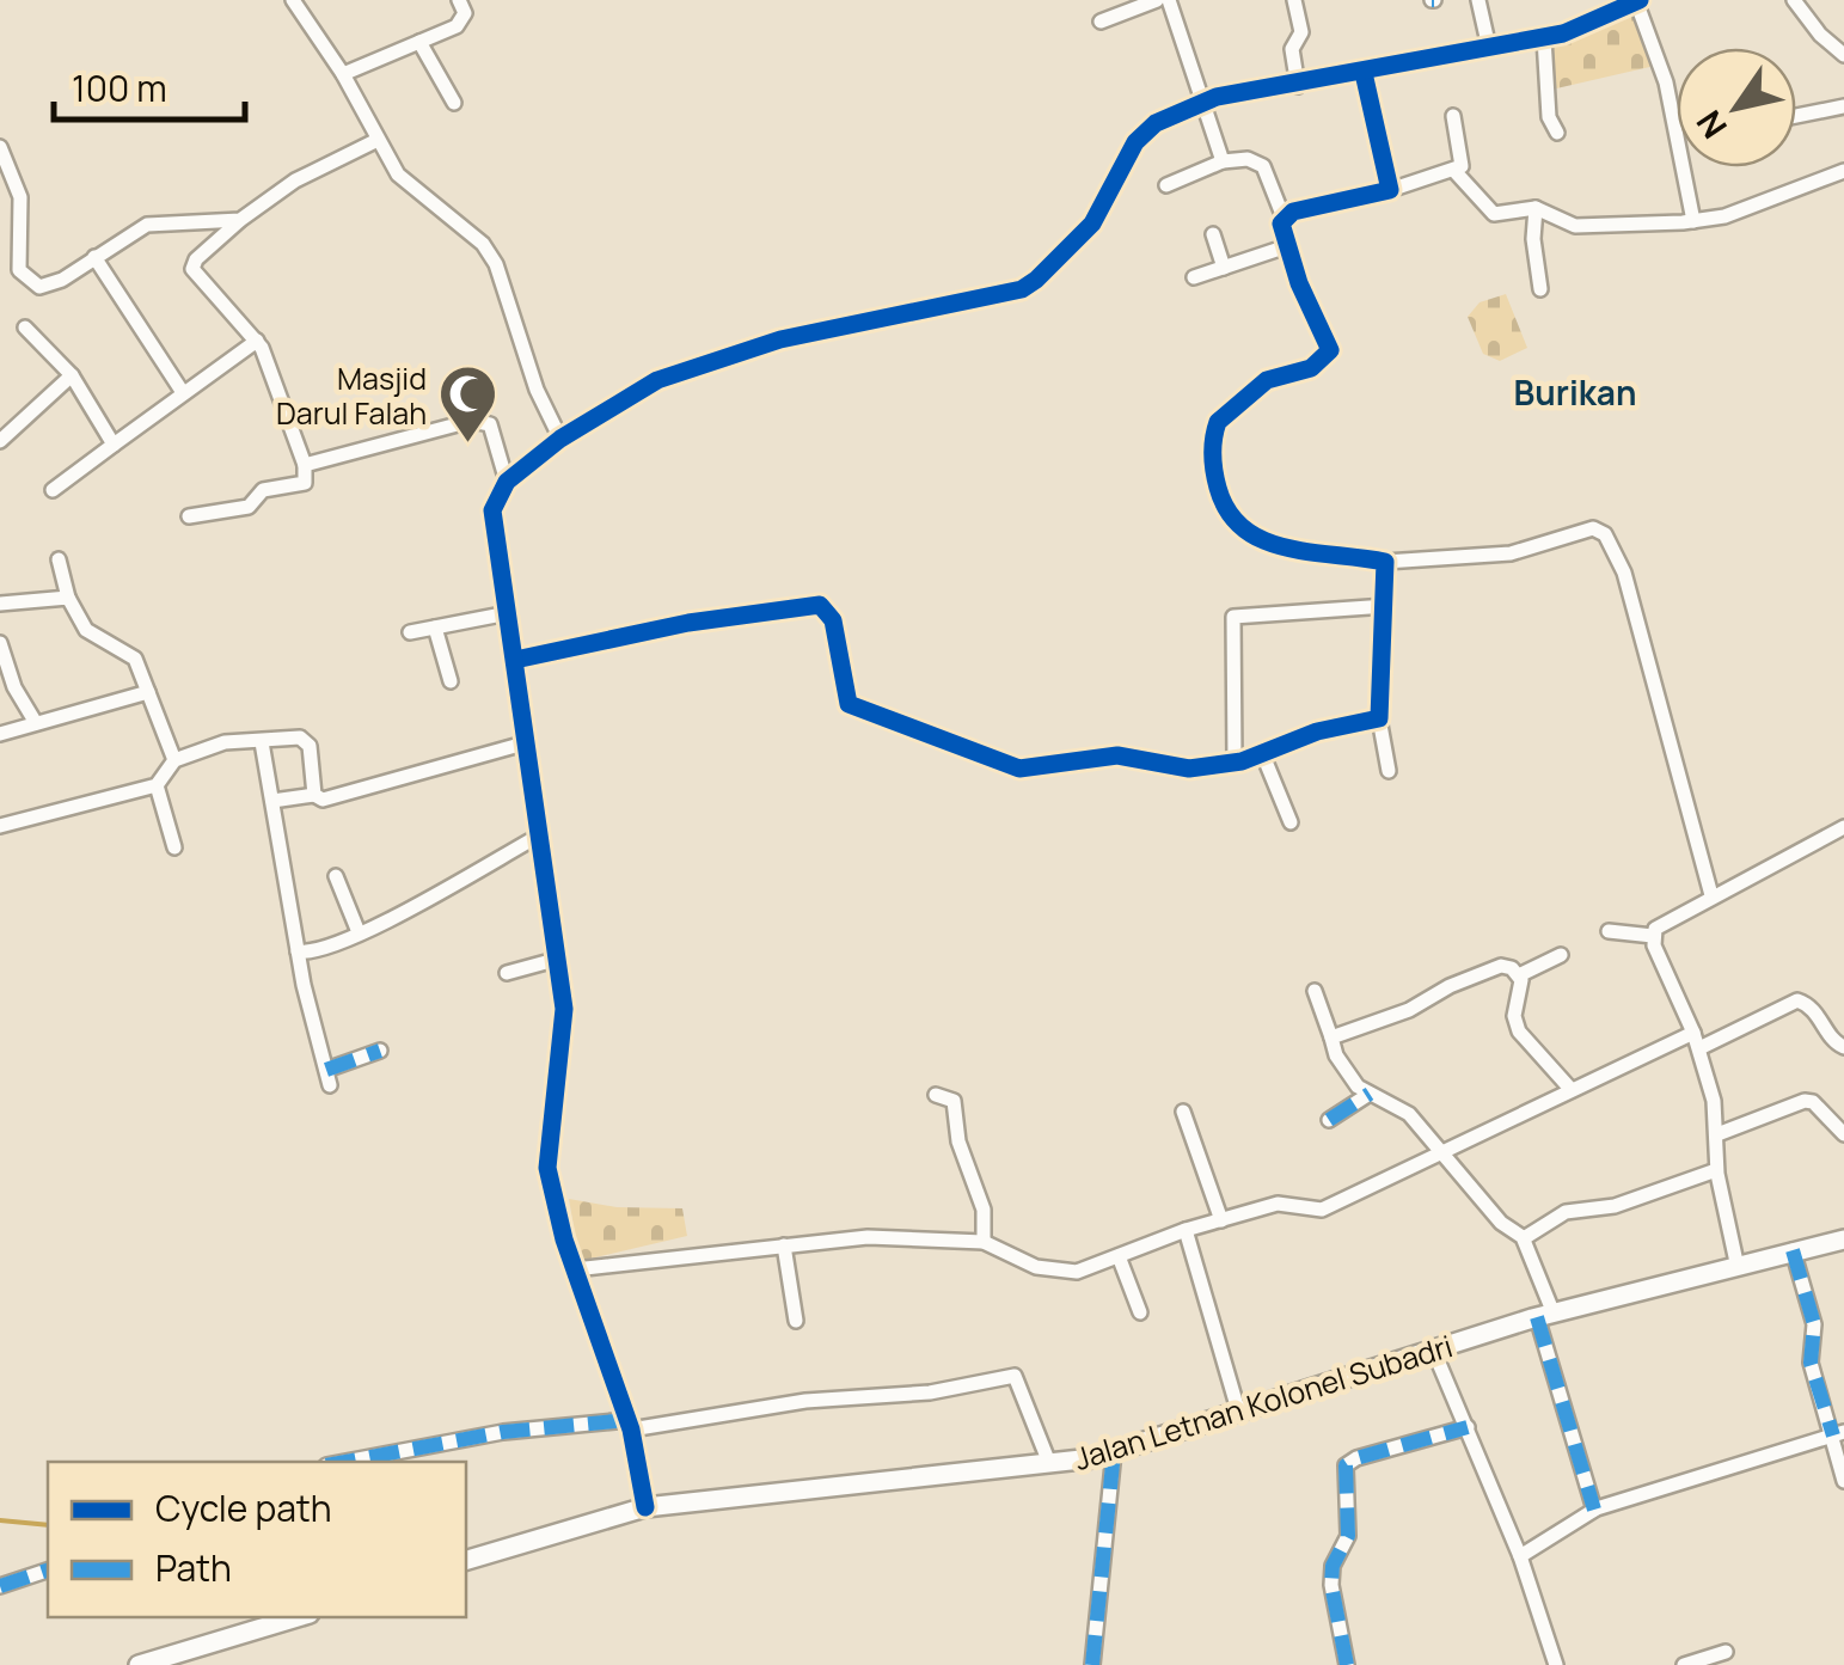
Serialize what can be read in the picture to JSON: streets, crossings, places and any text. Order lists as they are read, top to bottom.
{
  "streets": {
    "main road": ["Jalan Letnan Kolonel Subadri"]
  },
  "districts": ["Burikan"],
  "places": {
    "mosque": ["Masjid Darul Falah"]
  },
  "legend": ["Cycle path", "Path"],
  "scale_bar": "100 m",
  "north": "bottom left"
}
